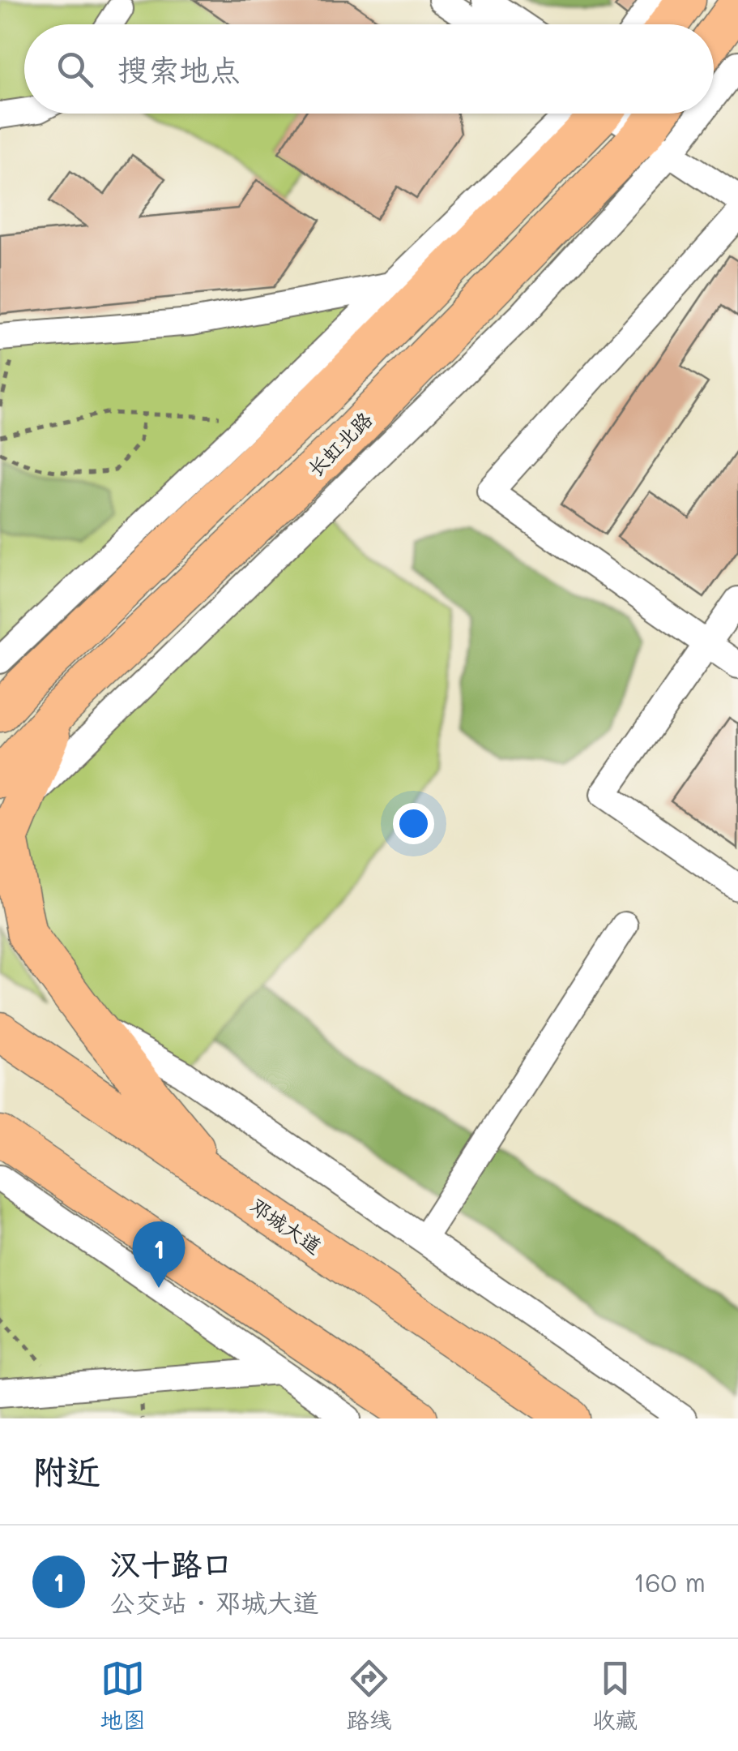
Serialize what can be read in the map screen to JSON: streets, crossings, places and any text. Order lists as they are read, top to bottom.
{
  "streets": {
    "highway": ["长虹北路", "邓城大道"]
  },
  "crossings": [
    ["长虹北路", "邓城大道"]
  ],
  "page": {
    "search": "搜索地点",
    "pins": "1",
    "heading": "附近",
    "list": [
      {
        "mark": "1",
        "name": "汉十路口",
        "note": "公交站 · 邓城大道",
        "value": "160 m"
      }
    ],
    "nav": ["地图", "路线", "收藏"]
  }
}
